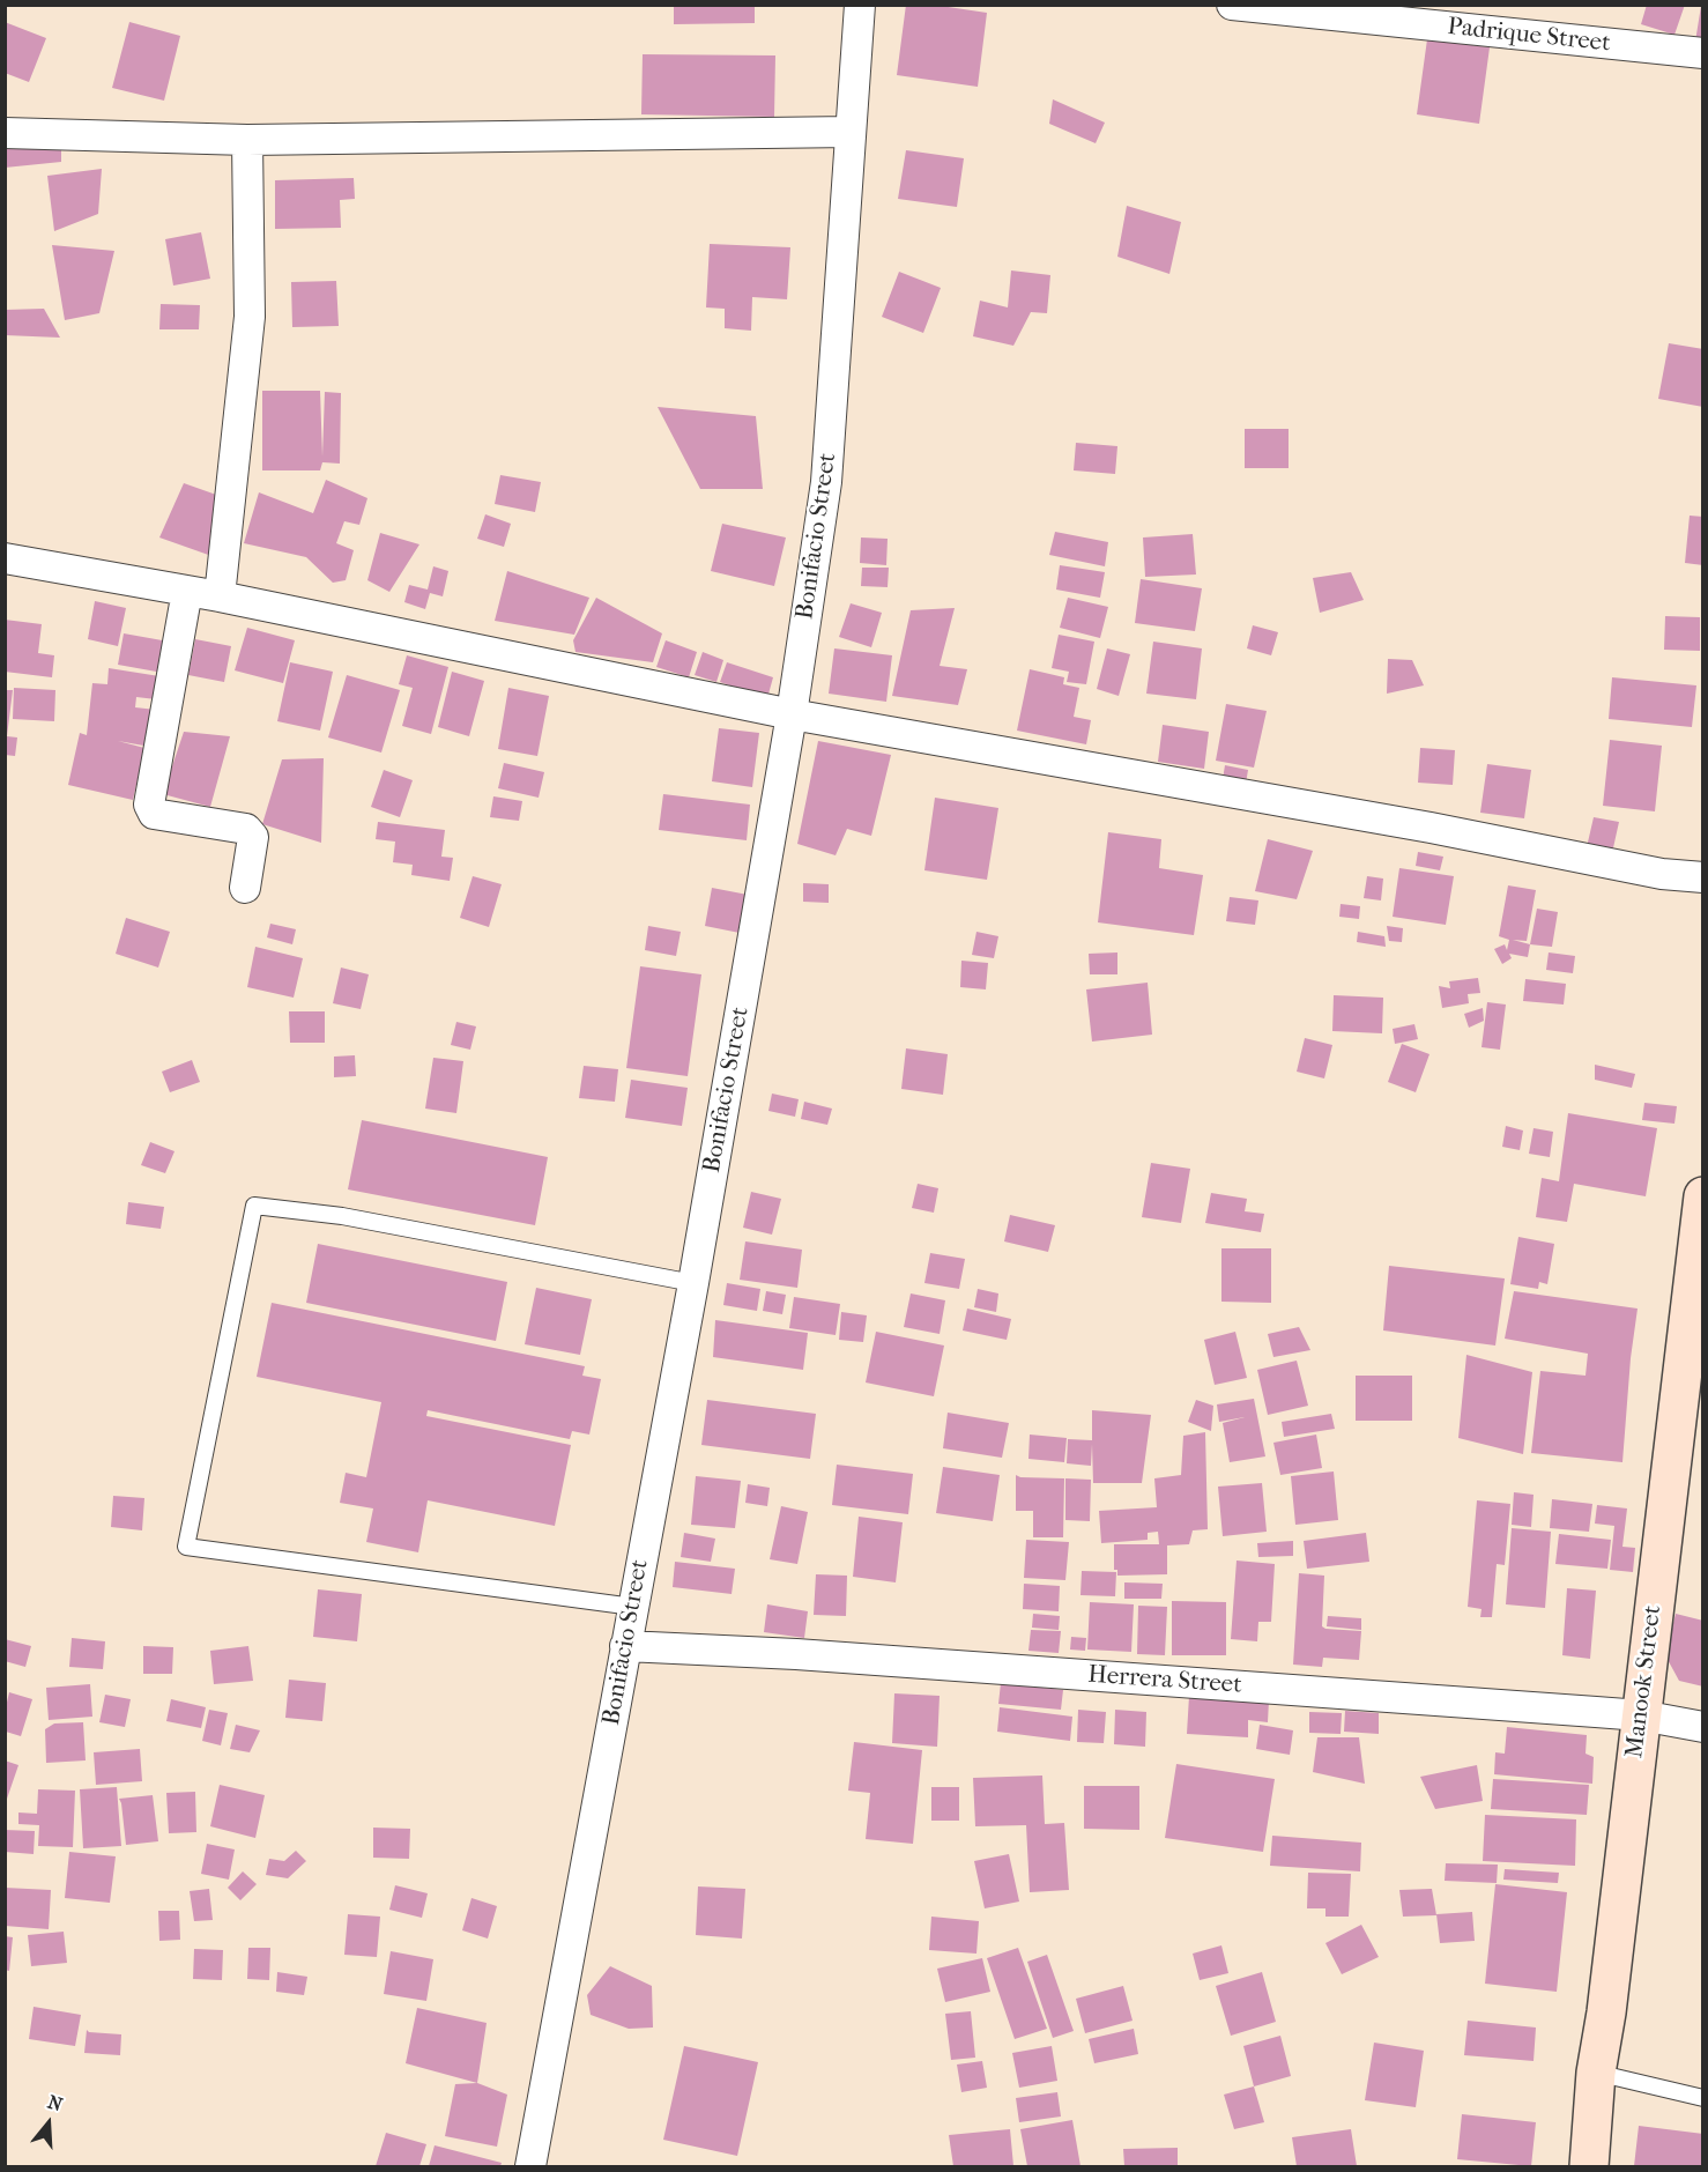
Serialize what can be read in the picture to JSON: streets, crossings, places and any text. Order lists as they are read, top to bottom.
{
  "streets": {
    "main road": ["Manook Street"],
    "street": ["Padrique Street", "Bonifacio Street", "Herrera Street"]
  },
  "crossings": [
    ["Bonifacio Street", "Herrera Street"],
    ["Herrera Street", "Manook Street"]
  ],
  "north": "top"
}
